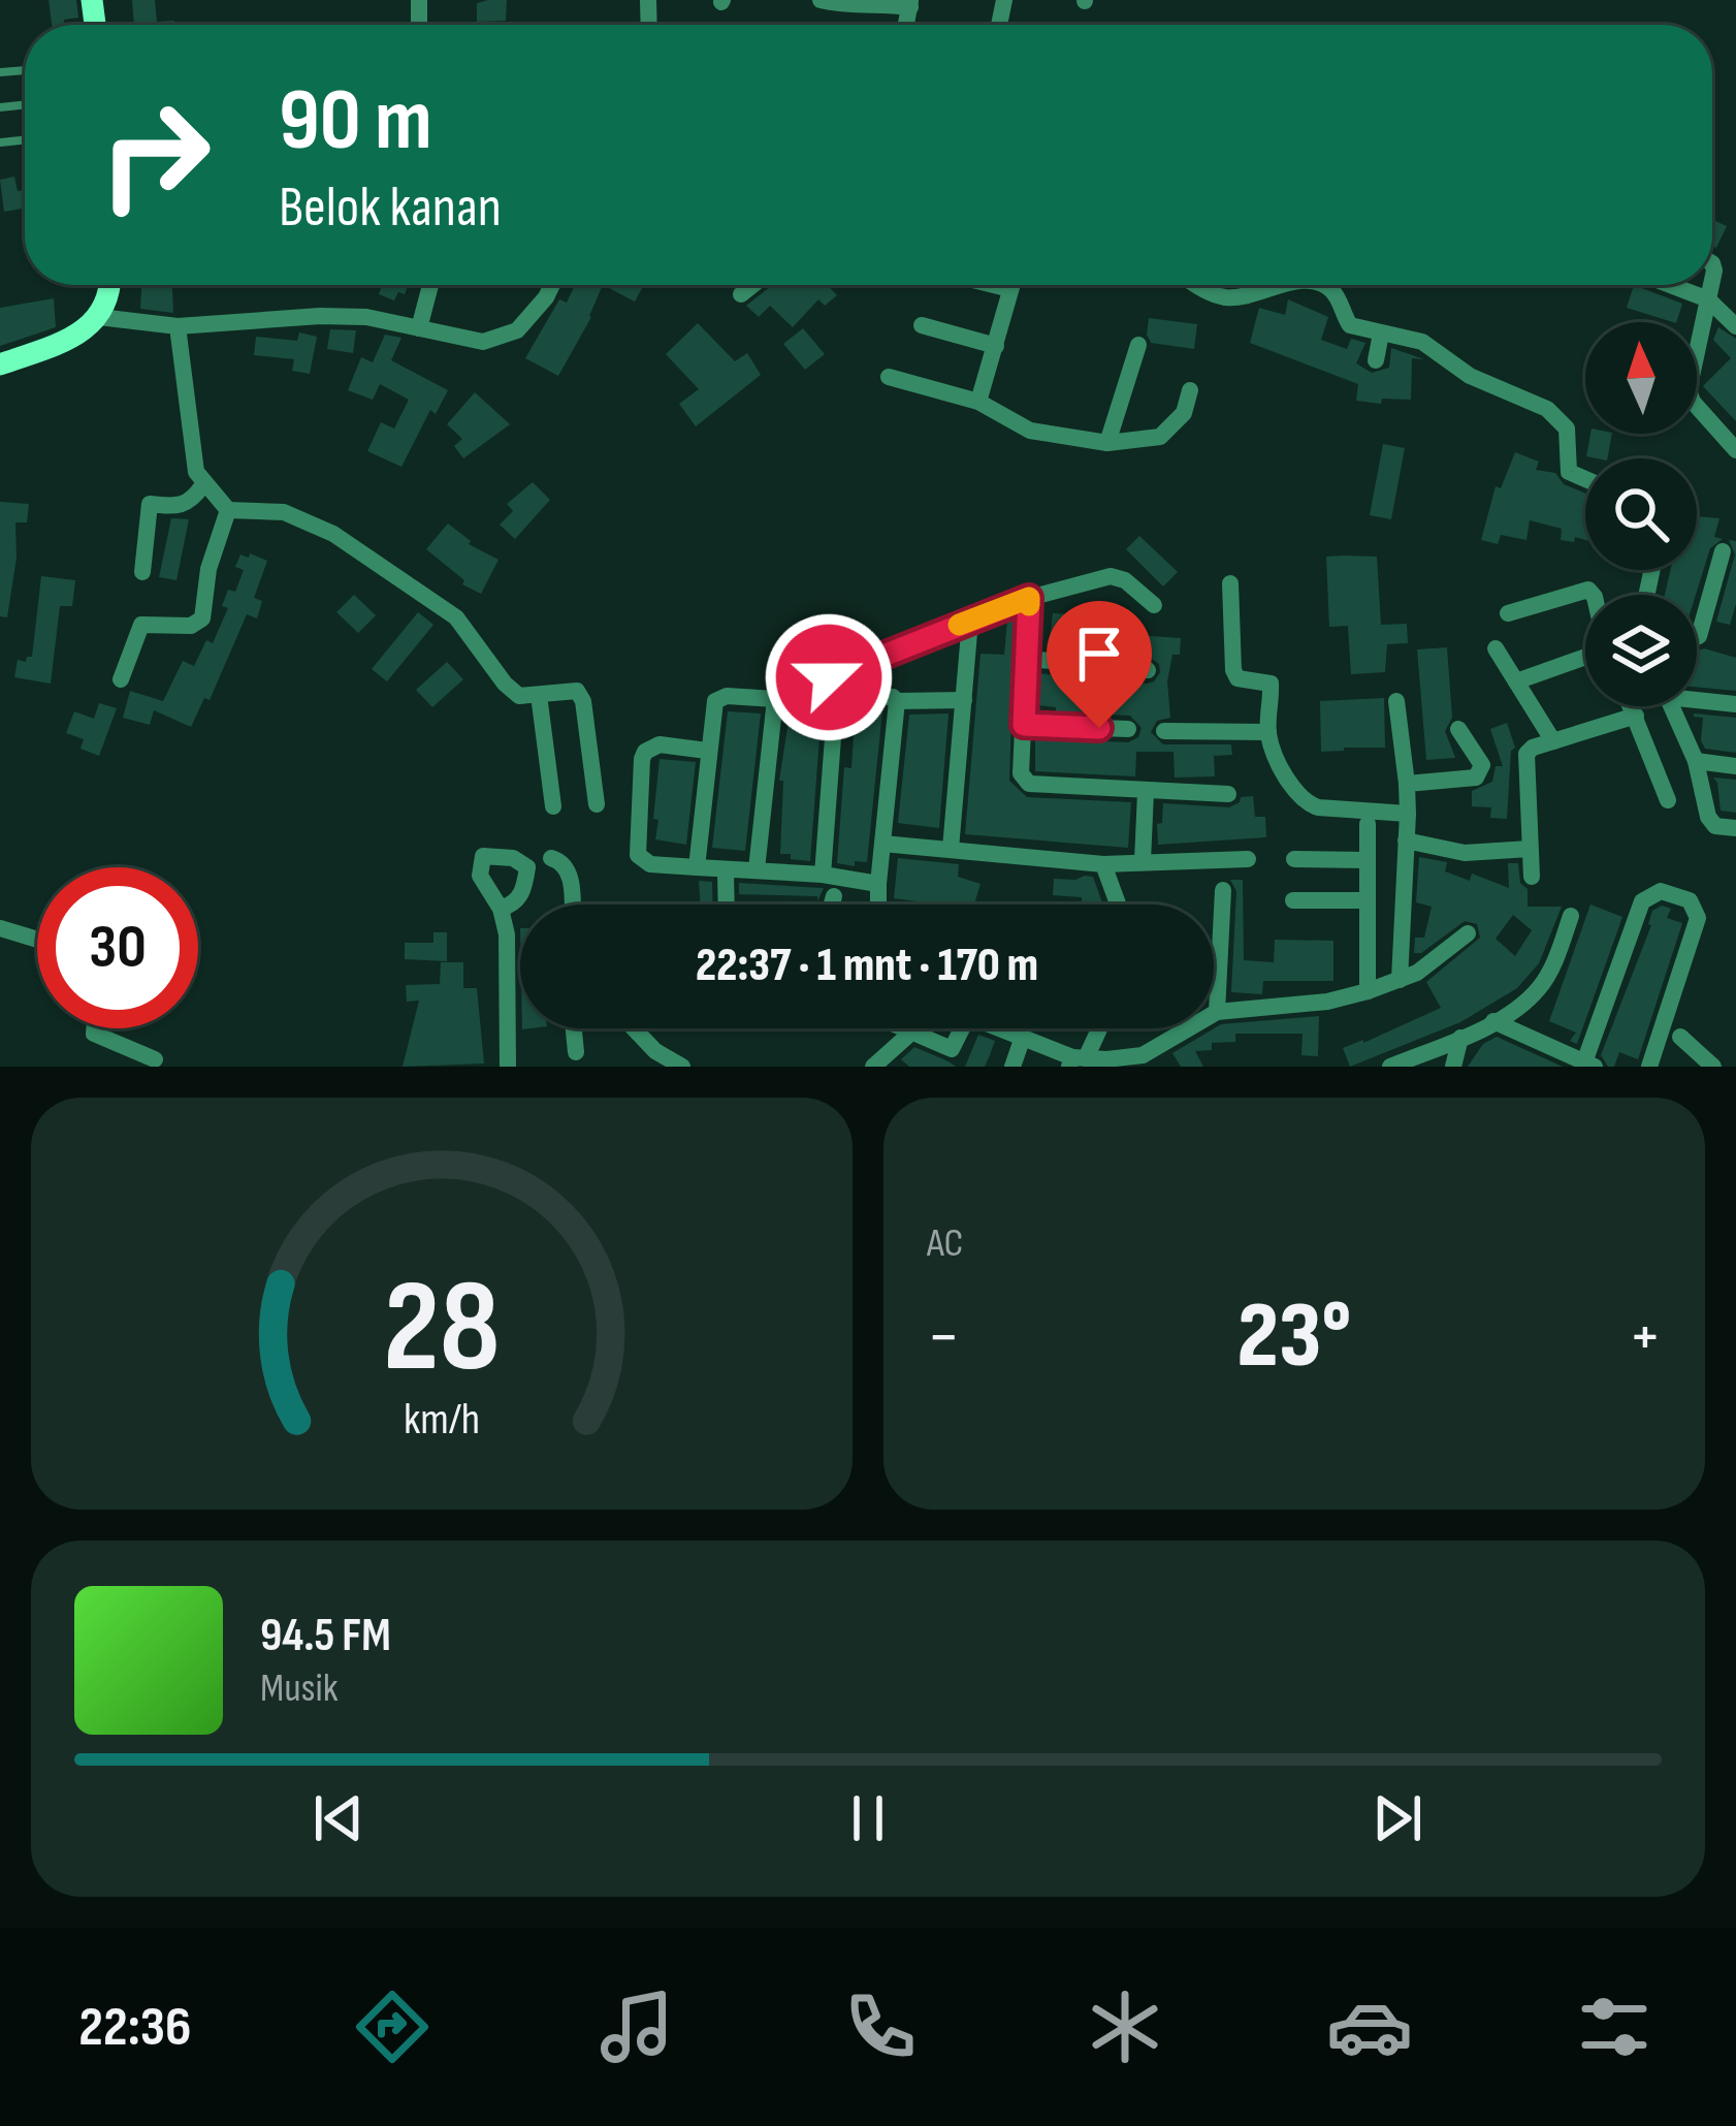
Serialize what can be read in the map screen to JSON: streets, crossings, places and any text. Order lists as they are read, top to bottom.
{
  "north": "top",
  "page": {
    "turn": ["90 m", "Belok kanan"],
    "limit": "30",
    "trip": "22:37 · 1 mnt · 170 m",
    "tile": "AC",
    "heat": ["−", "23°", "+"],
    "song": ["94.5 FM", "Musik"],
    "tabs": "22:36",
    "gauge": ["28", "km/h"]
  }
}
